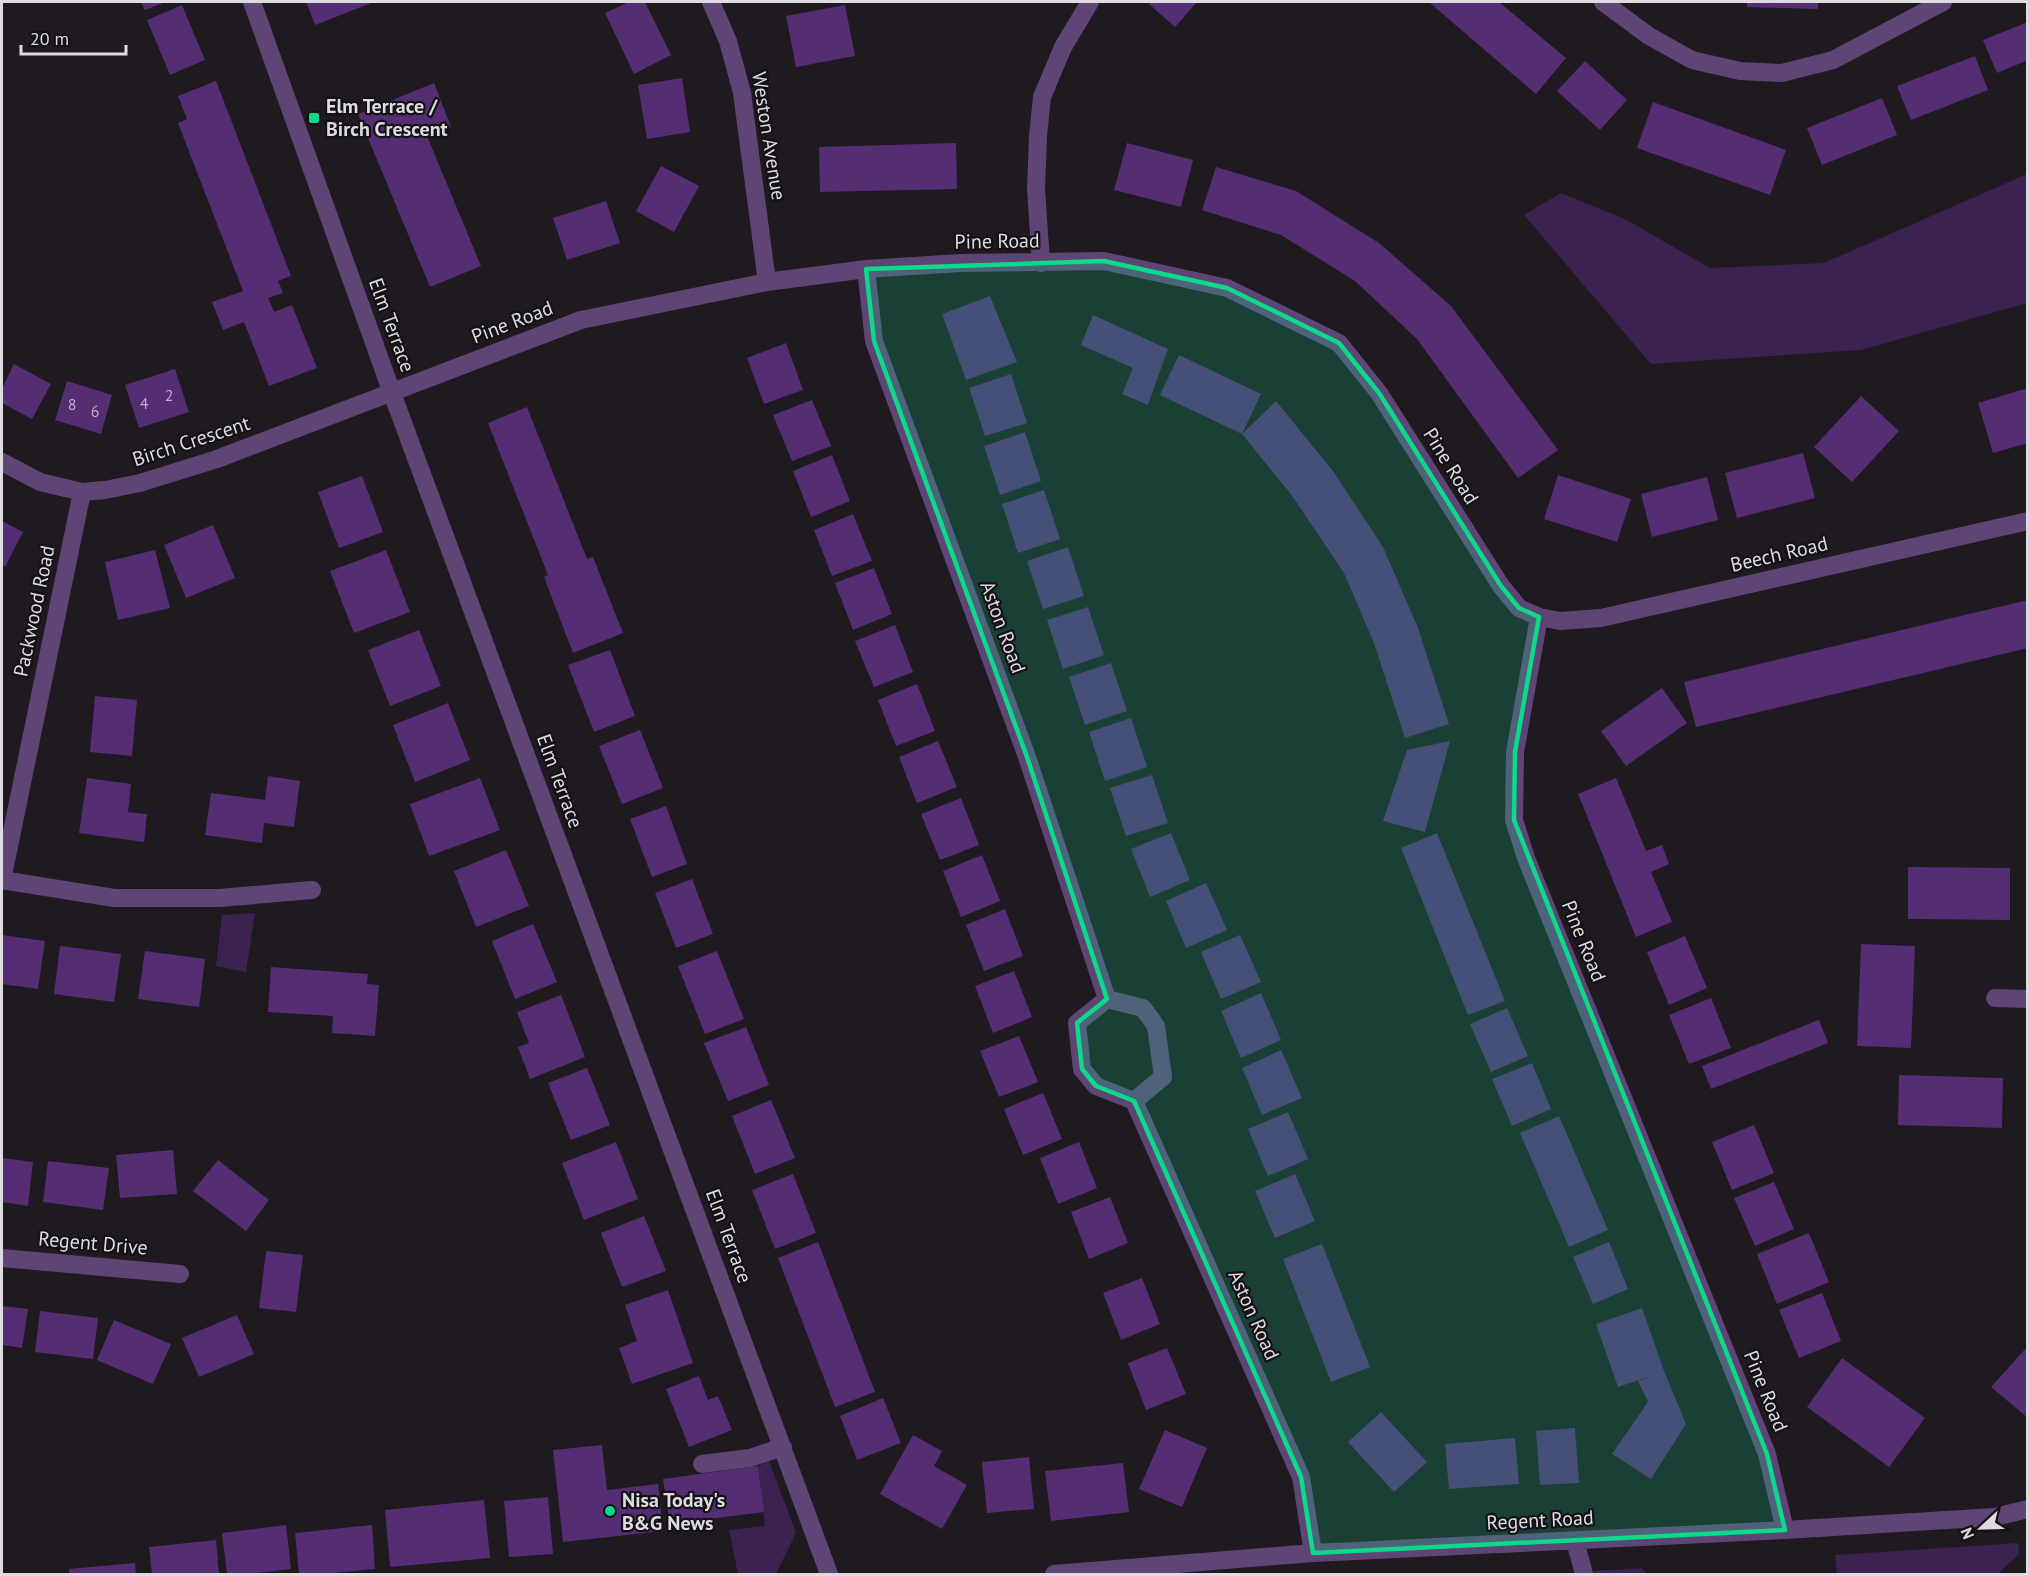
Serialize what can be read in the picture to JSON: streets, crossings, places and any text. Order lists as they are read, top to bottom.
{
  "streets": {
    "street": [
      "Weston Avenue",
      "Pine Road",
      "Elm Terrace",
      "Birch Crescent",
      "Beech Road",
      "Packwood Road",
      "Aston Road",
      "Regent Drive",
      "Regent Road"
    ]
  },
  "crossings": [
    ["Weston Avenue", "Pine Road"],
    ["Pine Road", "Elm Terrace"],
    ["Pine Road", "Birch Crescent"],
    ["Pine Road", "Beech Road"],
    ["Pine Road", "Aston Road"],
    ["Pine Road", "Regent Road"],
    ["Elm Terrace", "Birch Crescent"],
    ["Birch Crescent", "Packwood Road"],
    ["Aston Road", "Regent Road"]
  ],
  "places": {
    "transit": ["Elm Terrace / Birch Crescent"],
    "other": ["Nisa Today's B&G News"]
  },
  "house_numbers": [
    "2",
    "4",
    "8",
    "6"
  ],
  "scale_bar": "20 m",
  "north": "left"
}
